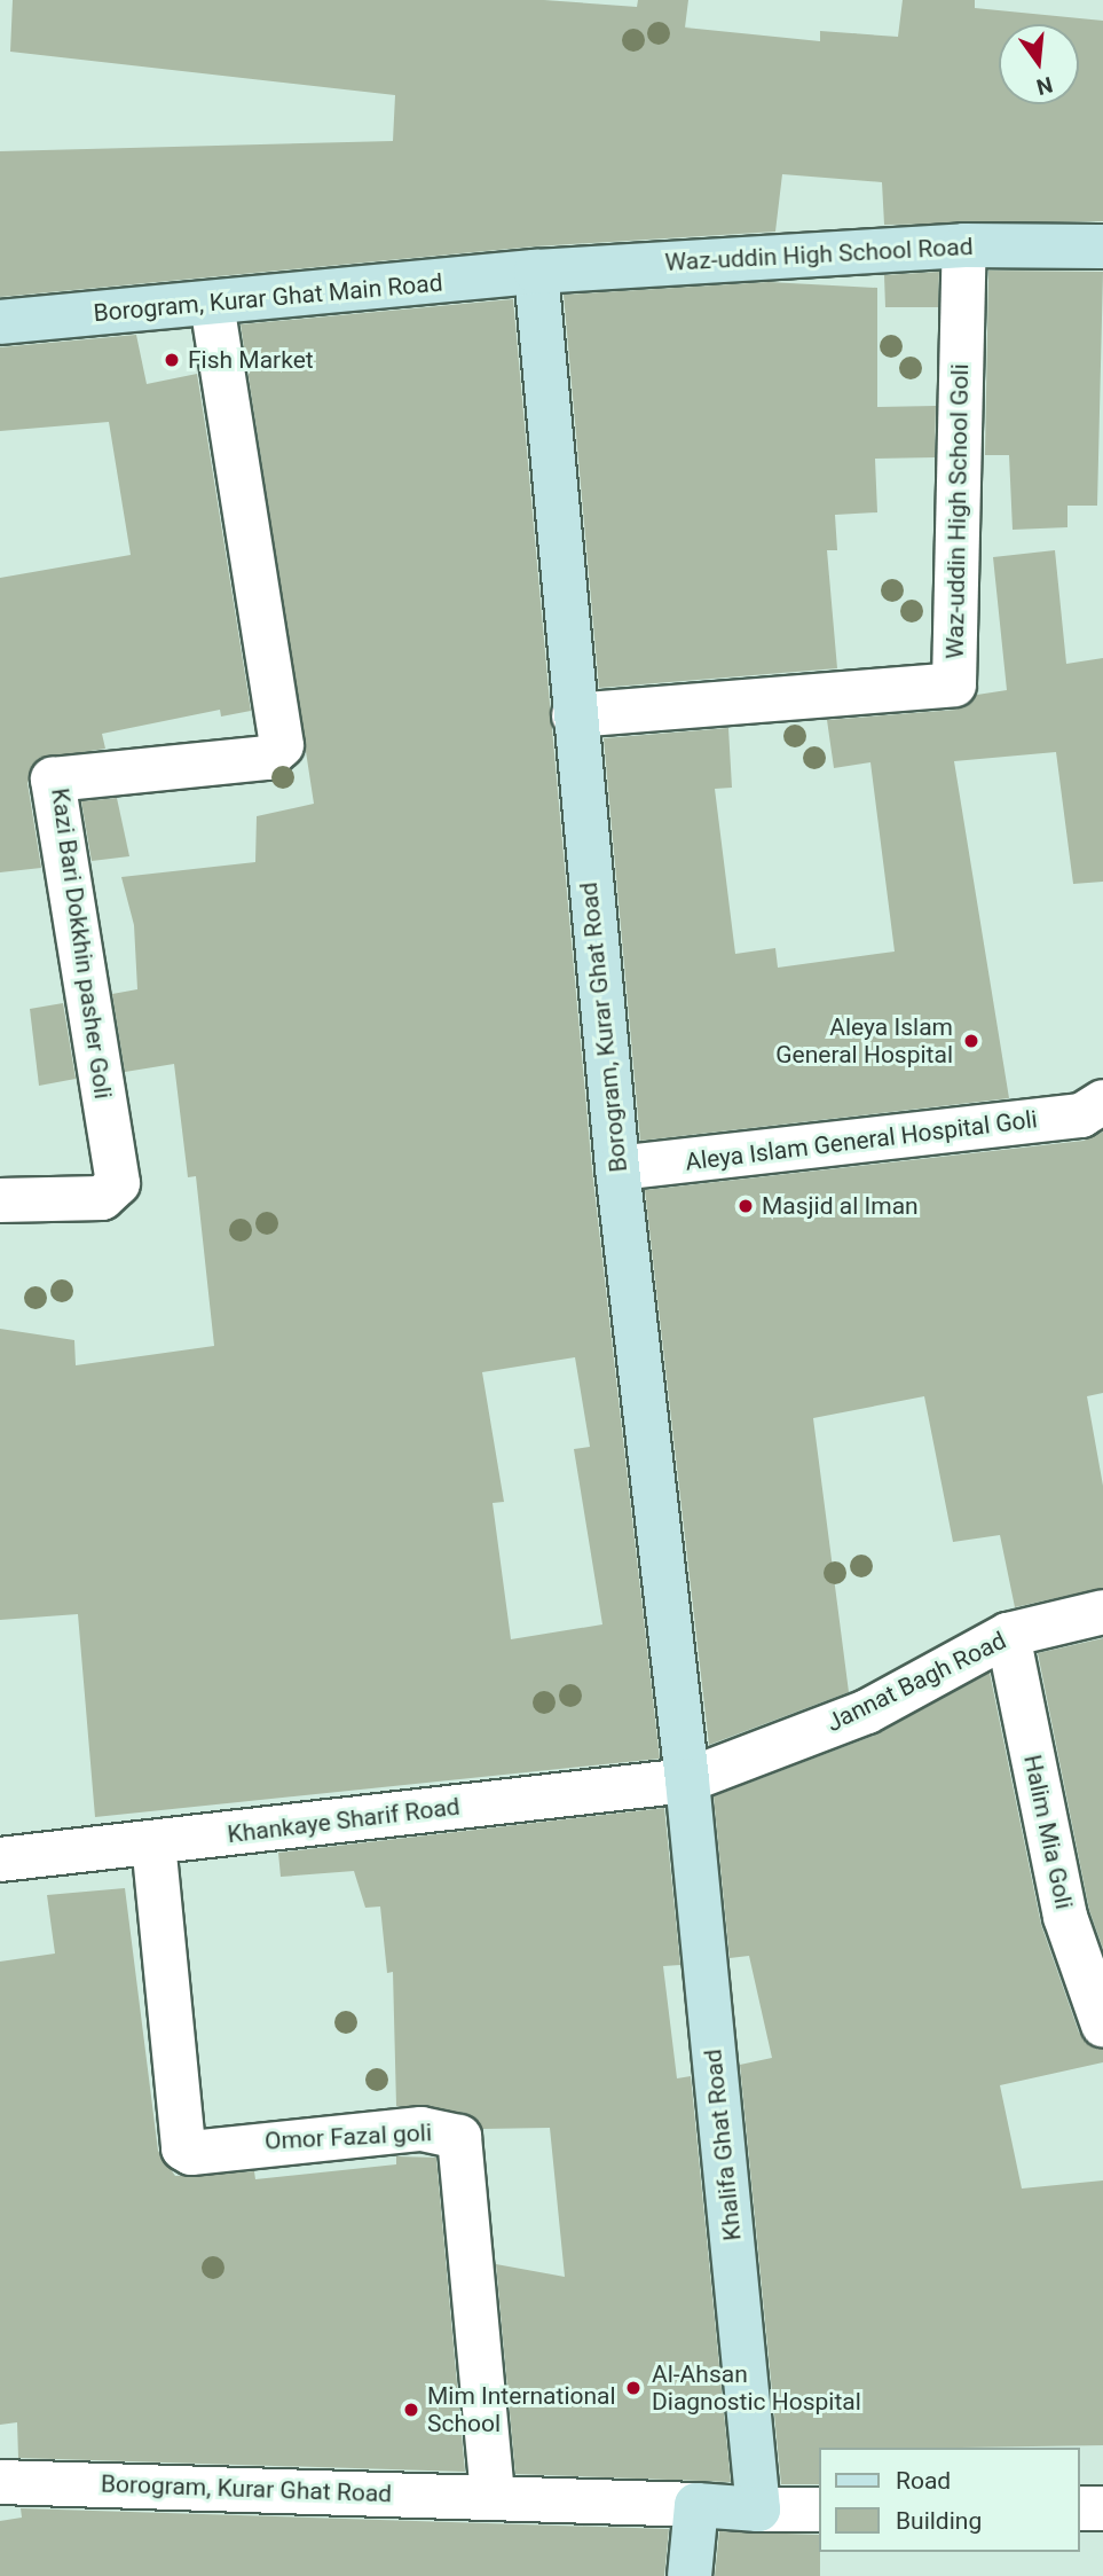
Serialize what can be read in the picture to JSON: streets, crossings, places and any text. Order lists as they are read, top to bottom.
{
  "streets": {
    "street": [
      "Waz-uddin High School Road",
      "Borogram, Kurar Ghat Main Road",
      "Waz-uddin High School Goli",
      "Kazi Bari Dokkhin pasher Goli",
      "Borogram, Kurar Ghat Road",
      "Aleya Islam General Hospital Goli",
      "Jannat Bagh Road",
      "Khankaye Sharif Road",
      "Halim Mia Goli",
      "Omor Fazal goli",
      "Khalifa Ghat Road"
    ]
  },
  "crossings": [
    ["Waz-uddin High School Road", "Borogram, Kurar Ghat Main Road"],
    ["Waz-uddin High School Road", "Waz-uddin High School Goli"],
    ["Waz-uddin High School Road", "Borogram, Kurar Ghat Road"],
    ["Borogram, Kurar Ghat Main Road", "Kazi Bari Dokkhin pasher Goli"],
    ["Borogram, Kurar Ghat Main Road", "Borogram, Kurar Ghat Road"],
    ["Waz-uddin High School Goli", "Borogram, Kurar Ghat Road"],
    ["Borogram, Kurar Ghat Road", "Aleya Islam General Hospital Goli"],
    ["Borogram, Kurar Ghat Road", "Jannat Bagh Road"],
    ["Borogram, Kurar Ghat Road", "Khankaye Sharif Road"],
    ["Borogram, Kurar Ghat Road", "Omor Fazal goli"],
    ["Borogram, Kurar Ghat Road", "Khalifa Ghat Road"],
    ["Jannat Bagh Road", "Khankaye Sharif Road"],
    ["Jannat Bagh Road", "Halim Mia Goli"],
    ["Jannat Bagh Road", "Khalifa Ghat Road"],
    ["Khankaye Sharif Road", "Omor Fazal goli"],
    ["Khankaye Sharif Road", "Khalifa Ghat Road"]
  ],
  "places": [
    "Fish Market",
    "Aleya Islam General Hospital",
    "Masjid al Iman",
    "Al-Ahsan Diagnostic Hospital",
    "Mim International School"
  ],
  "legend": ["Road", "Building"],
  "north": "bottom"
}
